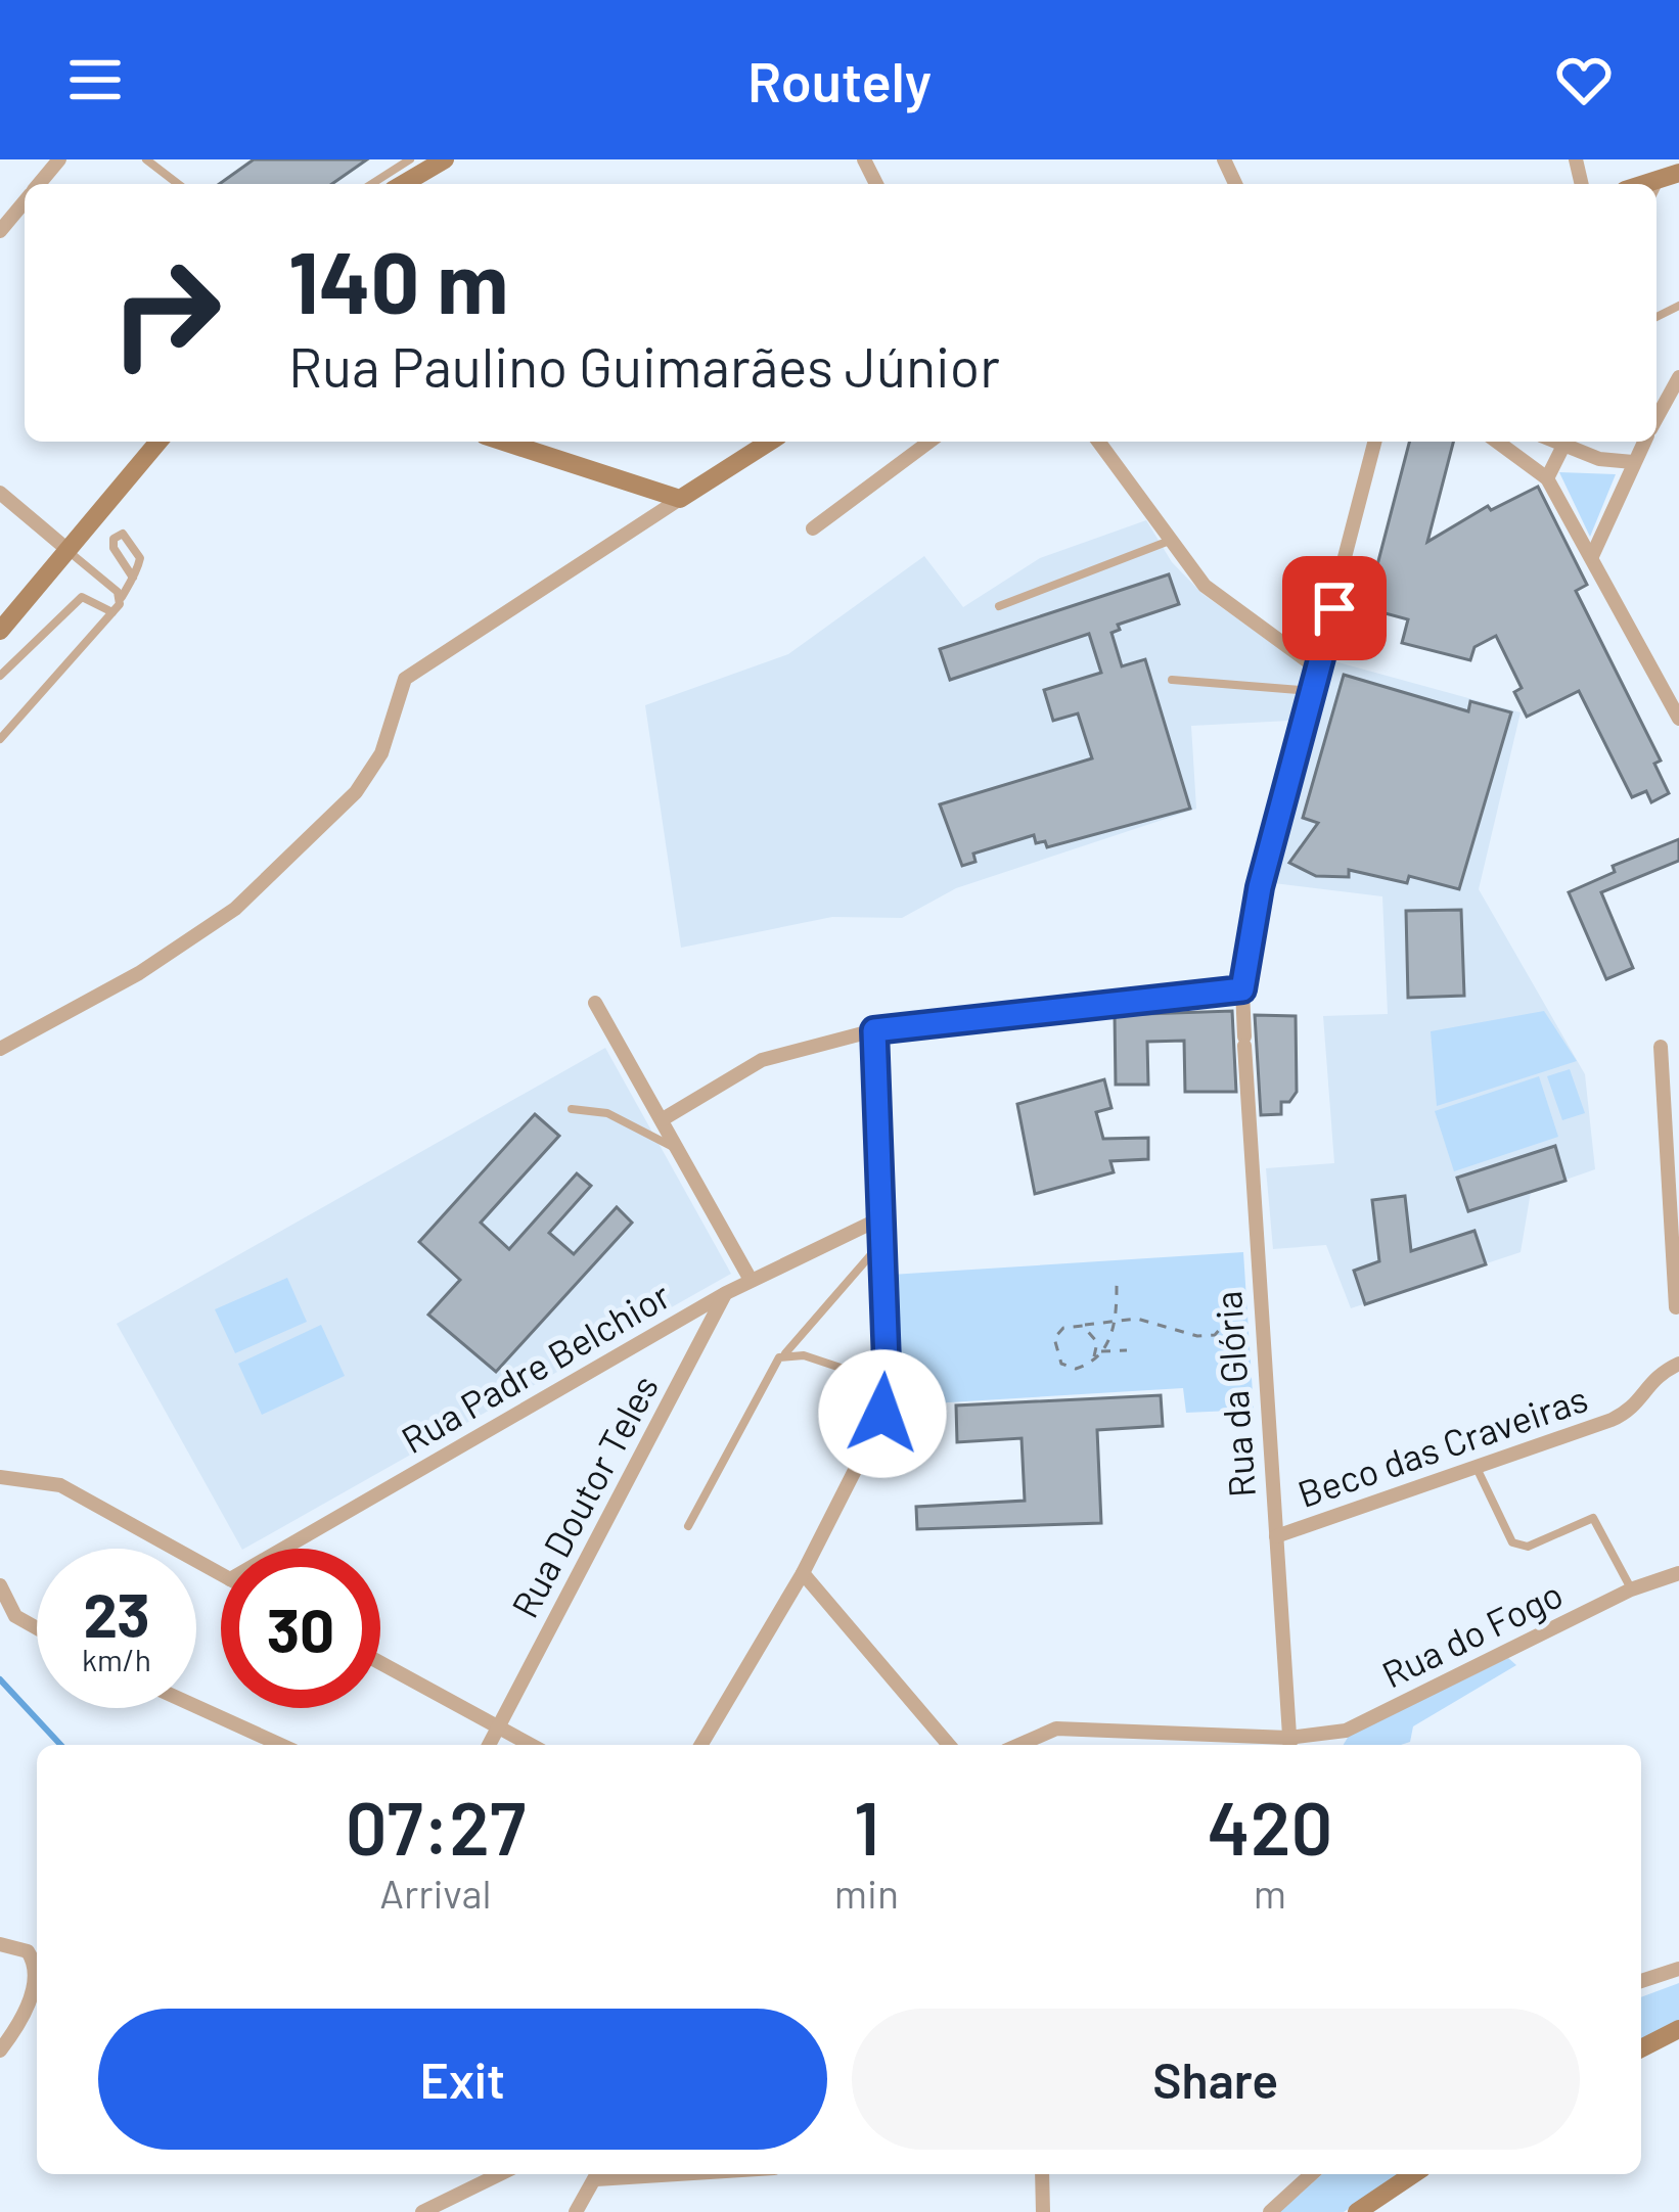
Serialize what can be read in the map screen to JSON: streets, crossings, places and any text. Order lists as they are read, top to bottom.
{
  "streets": {
    "street": [
      "Rua Padre Belchior",
      "Rua da Glória",
      "Beco das Craveiras",
      "Rua Doutor Teles",
      "Rua do Fogo"
    ]
  },
  "crossings": [
    ["Rua Padre Belchior", "Rua Doutor Teles"],
    ["Rua da Glória", "Beco das Craveiras"],
    ["Rua da Glória", "Rua do Fogo"]
  ],
  "page": {
    "header": "Routely",
    "turn": ["140 m", "Rua Paulino Guimarães Júnior"],
    "speed": "23 km/h",
    "limit": "30",
    "eta": [
      "07:27",
      "Arrival",
      "1",
      "min",
      "420",
      "m"
    ],
    "buttons": ["Exit", "Share"]
  }
}
